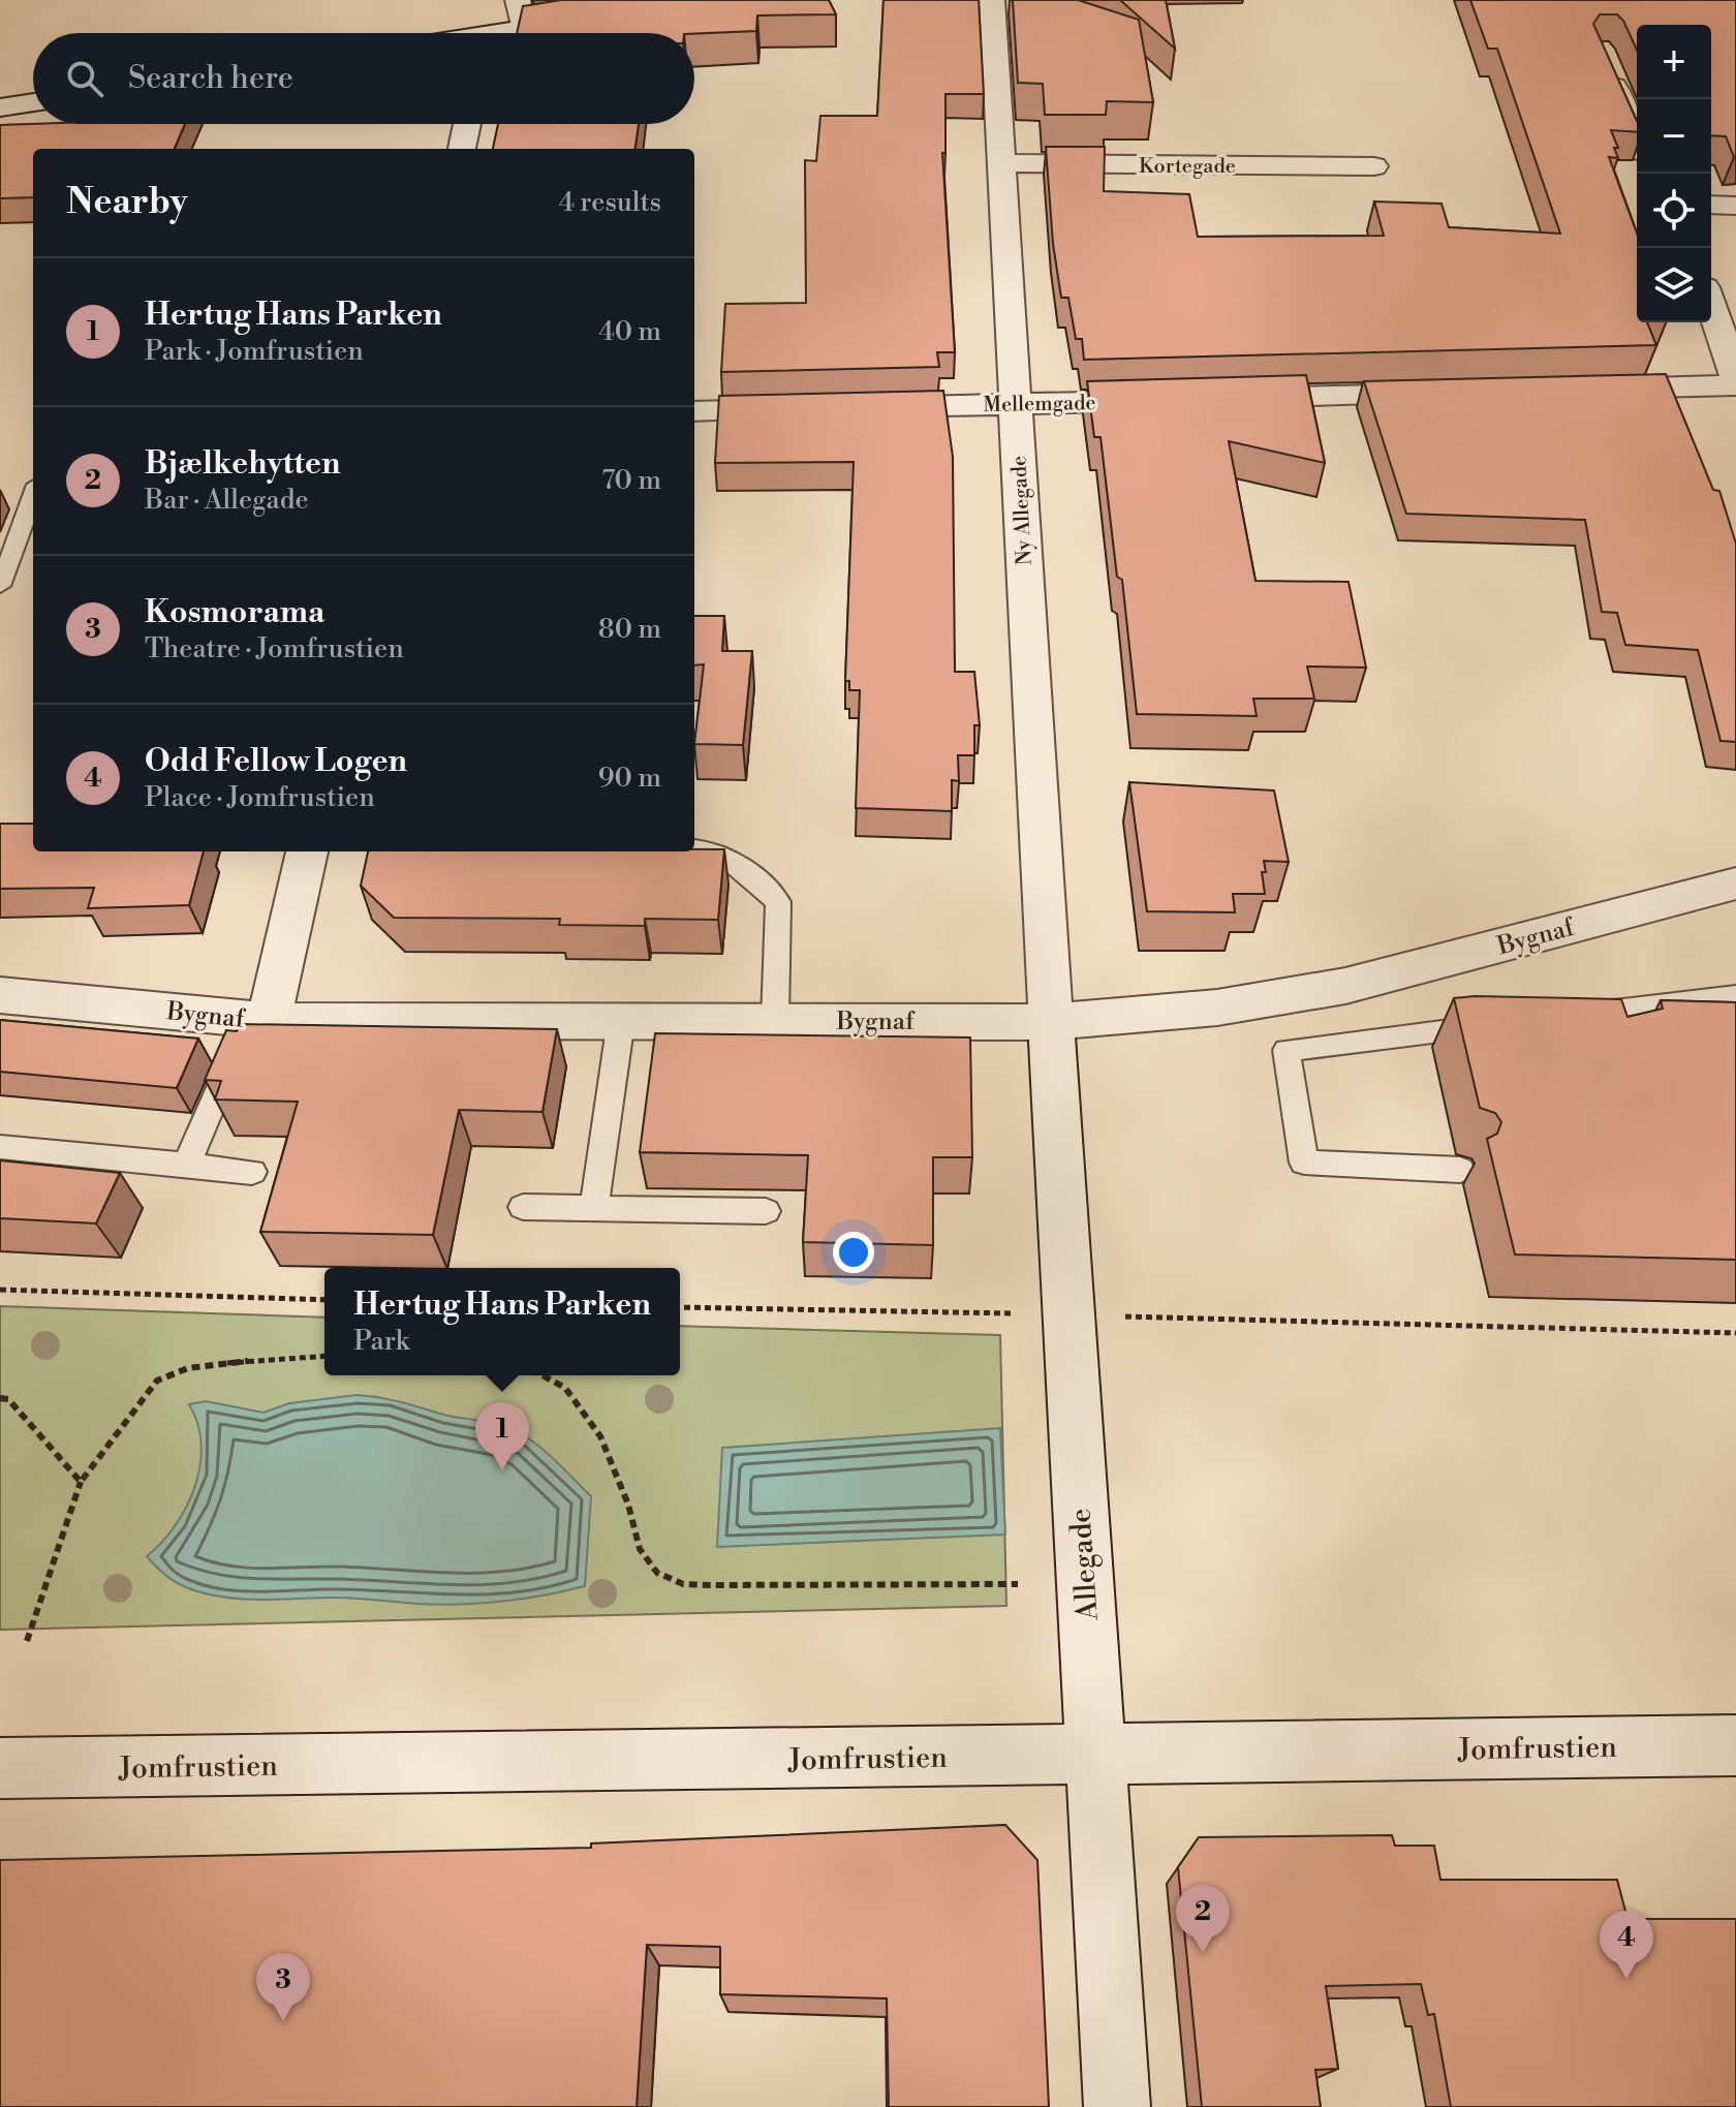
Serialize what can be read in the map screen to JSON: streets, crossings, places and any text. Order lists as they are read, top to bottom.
{
  "streets": {
    "street": [
      "Kortegade",
      "Mellemgade",
      "Ny Allegade",
      "Bygnaf",
      "Allegade",
      "Jomfrustien"
    ]
  },
  "crossings": [
    ["Kortegade", "Ny Allegade"],
    ["Mellemgade", "Ny Allegade"],
    ["Ny Allegade", "Bygnaf"],
    ["Ny Allegade", "Allegade"],
    ["Bygnaf", "Allegade"],
    ["Allegade", "Jomfrustien"]
  ],
  "page": {
    "map_buttons": ["+", "−"],
    "search": "Search here",
    "heading": ["Nearby", "4 results"],
    "list": [
      {
        "mark": "1",
        "name": "Hertug Hans Parken",
        "note": "Park · Jomfrustien",
        "value": "40 m"
      },
      {
        "mark": "2",
        "name": "Bjælkehytten",
        "note": "Bar · Allegade",
        "value": "70 m"
      },
      {
        "mark": "3",
        "name": "Kosmorama",
        "note": "Theatre · Jomfrustien",
        "value": "80 m"
      },
      {
        "mark": "4",
        "name": "Odd Fellow Logen",
        "note": "Place · Jomfrustien",
        "value": "90 m"
      }
    ],
    "popup": ["Hertug Hans Parken", "Park"],
    "pins": [
      "1",
      "2",
      "4",
      "3"
    ]
  }
}
